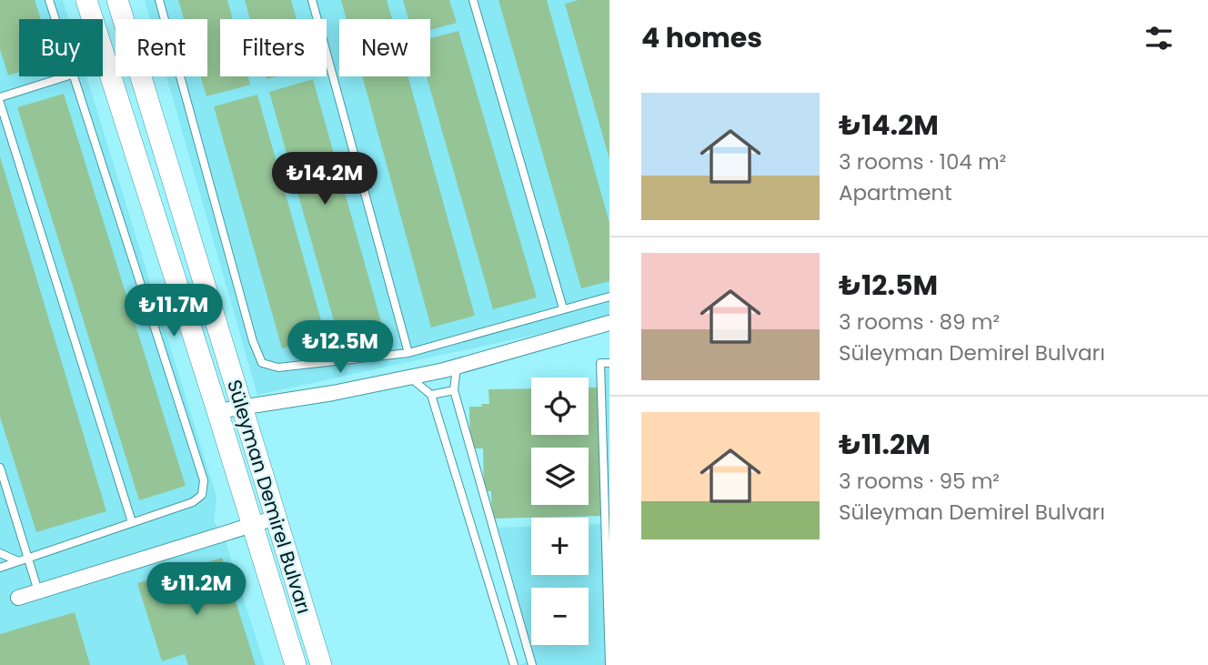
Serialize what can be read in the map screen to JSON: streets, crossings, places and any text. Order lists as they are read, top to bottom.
{
  "streets": {
    "main road": ["Süleyman Demirel Bulvarı"]
  },
  "page": {
    "heading": "4 homes",
    "chip": [
      "Buy",
      "Rent",
      "Filters",
      "New"
    ],
    "list": [
      {
        "name": "₺14.2M",
        "note": "3 rooms · 104 m² · Apartment"
      },
      {
        "name": "₺12.5M",
        "note": "3 rooms · 89 m² · Süleyman Demirel Bulvarı"
      },
      {
        "name": "₺11.2M",
        "note": "3 rooms · 95 m² · Süleyman Demirel Bulvarı"
      }
    ],
    "price": [
      "₺14.2M",
      "₺11.7M",
      "₺12.5M",
      "₺11.2M"
    ],
    "map_buttons": ["+", "−"]
  }
}
